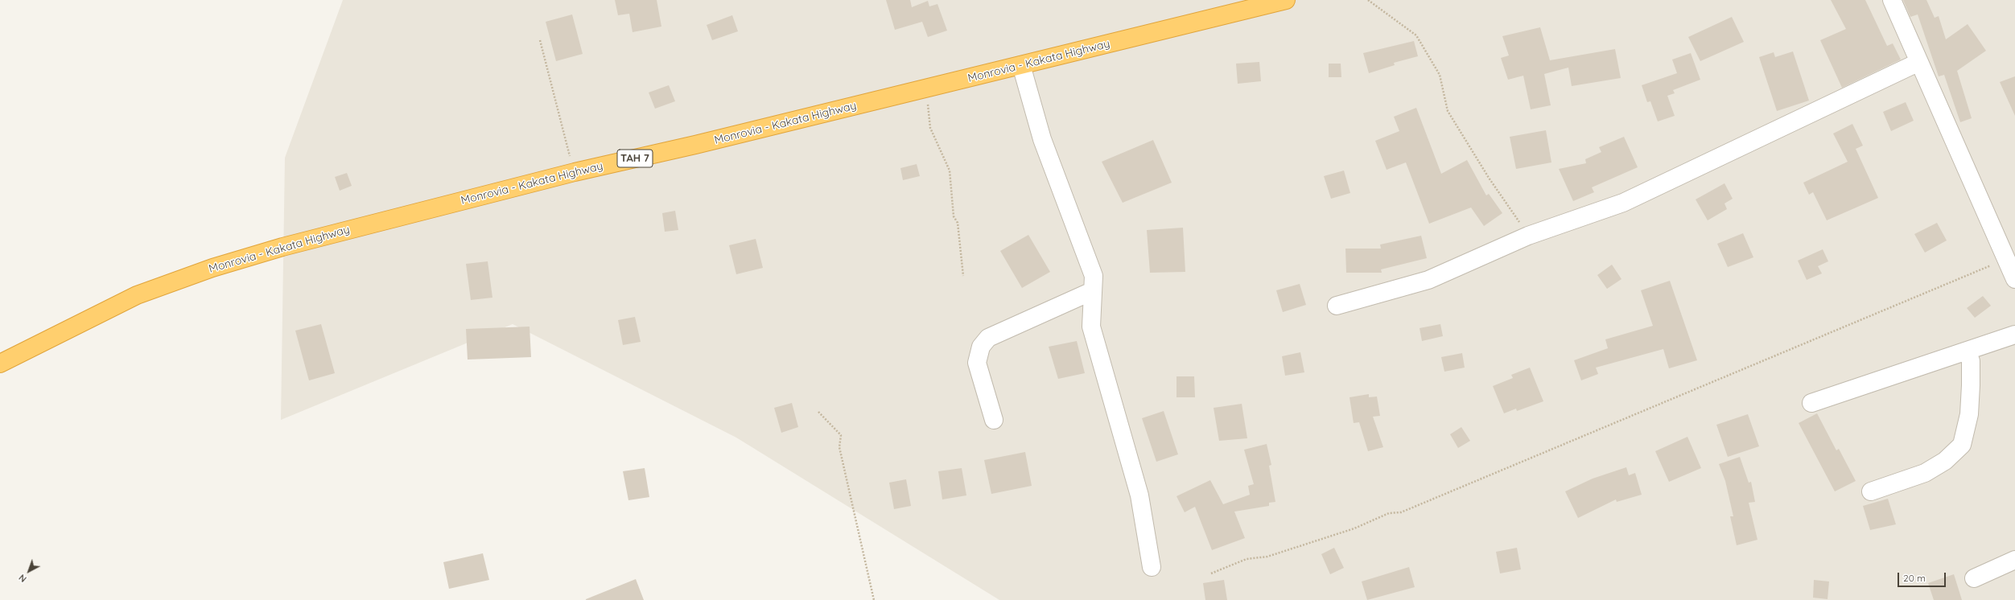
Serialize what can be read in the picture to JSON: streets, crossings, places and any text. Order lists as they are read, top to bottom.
{
  "streets": {
    "highway": ["Monrovia - Kakata Highway", "TAH 7"]
  },
  "scale_bar": "20 m",
  "north": "bottom left"
}
